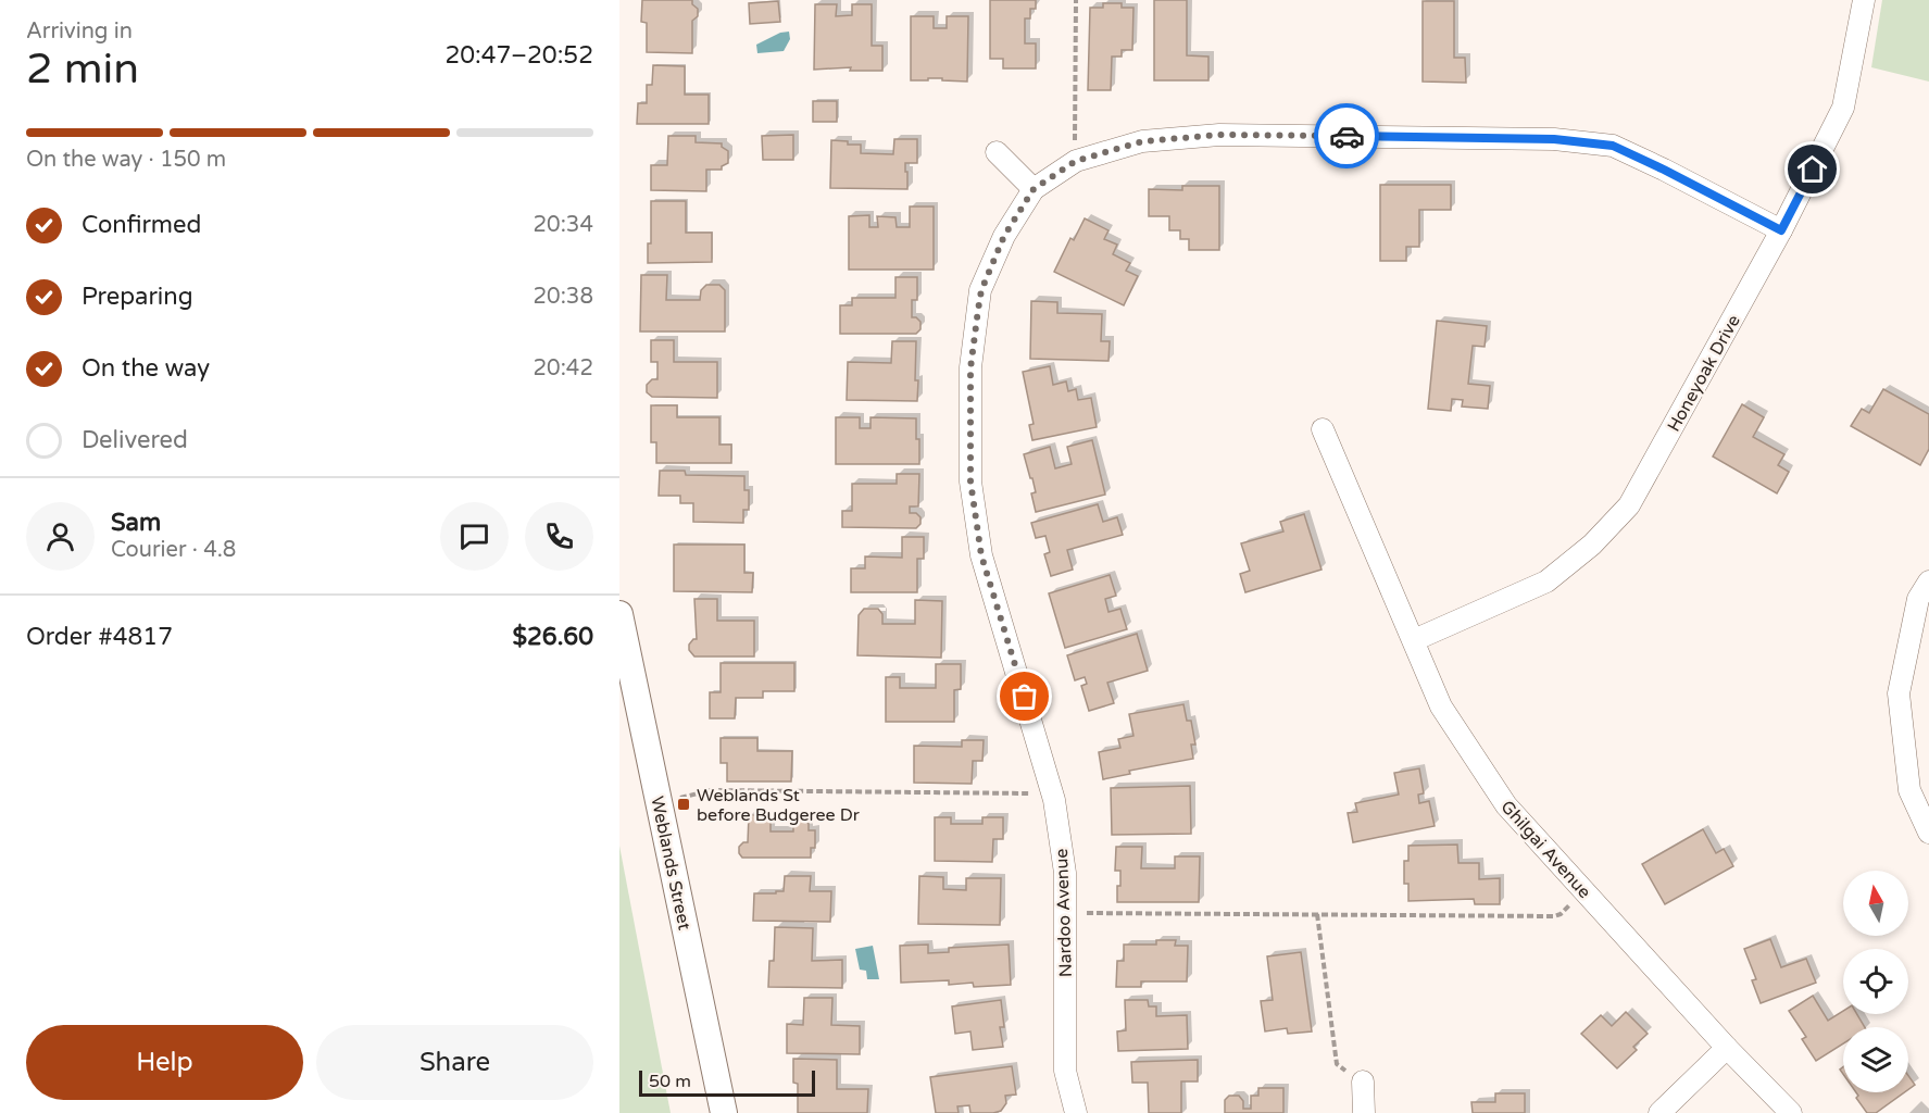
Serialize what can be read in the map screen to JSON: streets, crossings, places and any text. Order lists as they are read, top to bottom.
{
  "streets": {
    "street": [
      "Honeyoak Drive",
      "Ghilgai Avenue",
      "Weblands Street",
      "Nardoo Avenue"
    ]
  },
  "crossings": [
    ["Honeyoak Drive", "Ghilgai Avenue"],
    ["Honeyoak Drive", "Nardoo Avenue"]
  ],
  "places": {
    "transit": ["Weblands St before Budgeree Dr"]
  },
  "scale_bar": "50 m",
  "north": "top",
  "page": {
    "heading": ["2 min", "Arriving in", "20:47–20:52"],
    "panel": [
      "Sam",
      "Courier · 4.8",
      "Order #4817",
      "$26.60"
    ],
    "bar": "On the way · 150 m",
    "list": [
      ["Confirmed", "20:34"],
      ["Preparing", "20:38"],
      ["On the way", "20:42"],
      "Delivered"
    ],
    "buttons": ["Help", "Share"],
    "scale": "50 m"
  }
}
